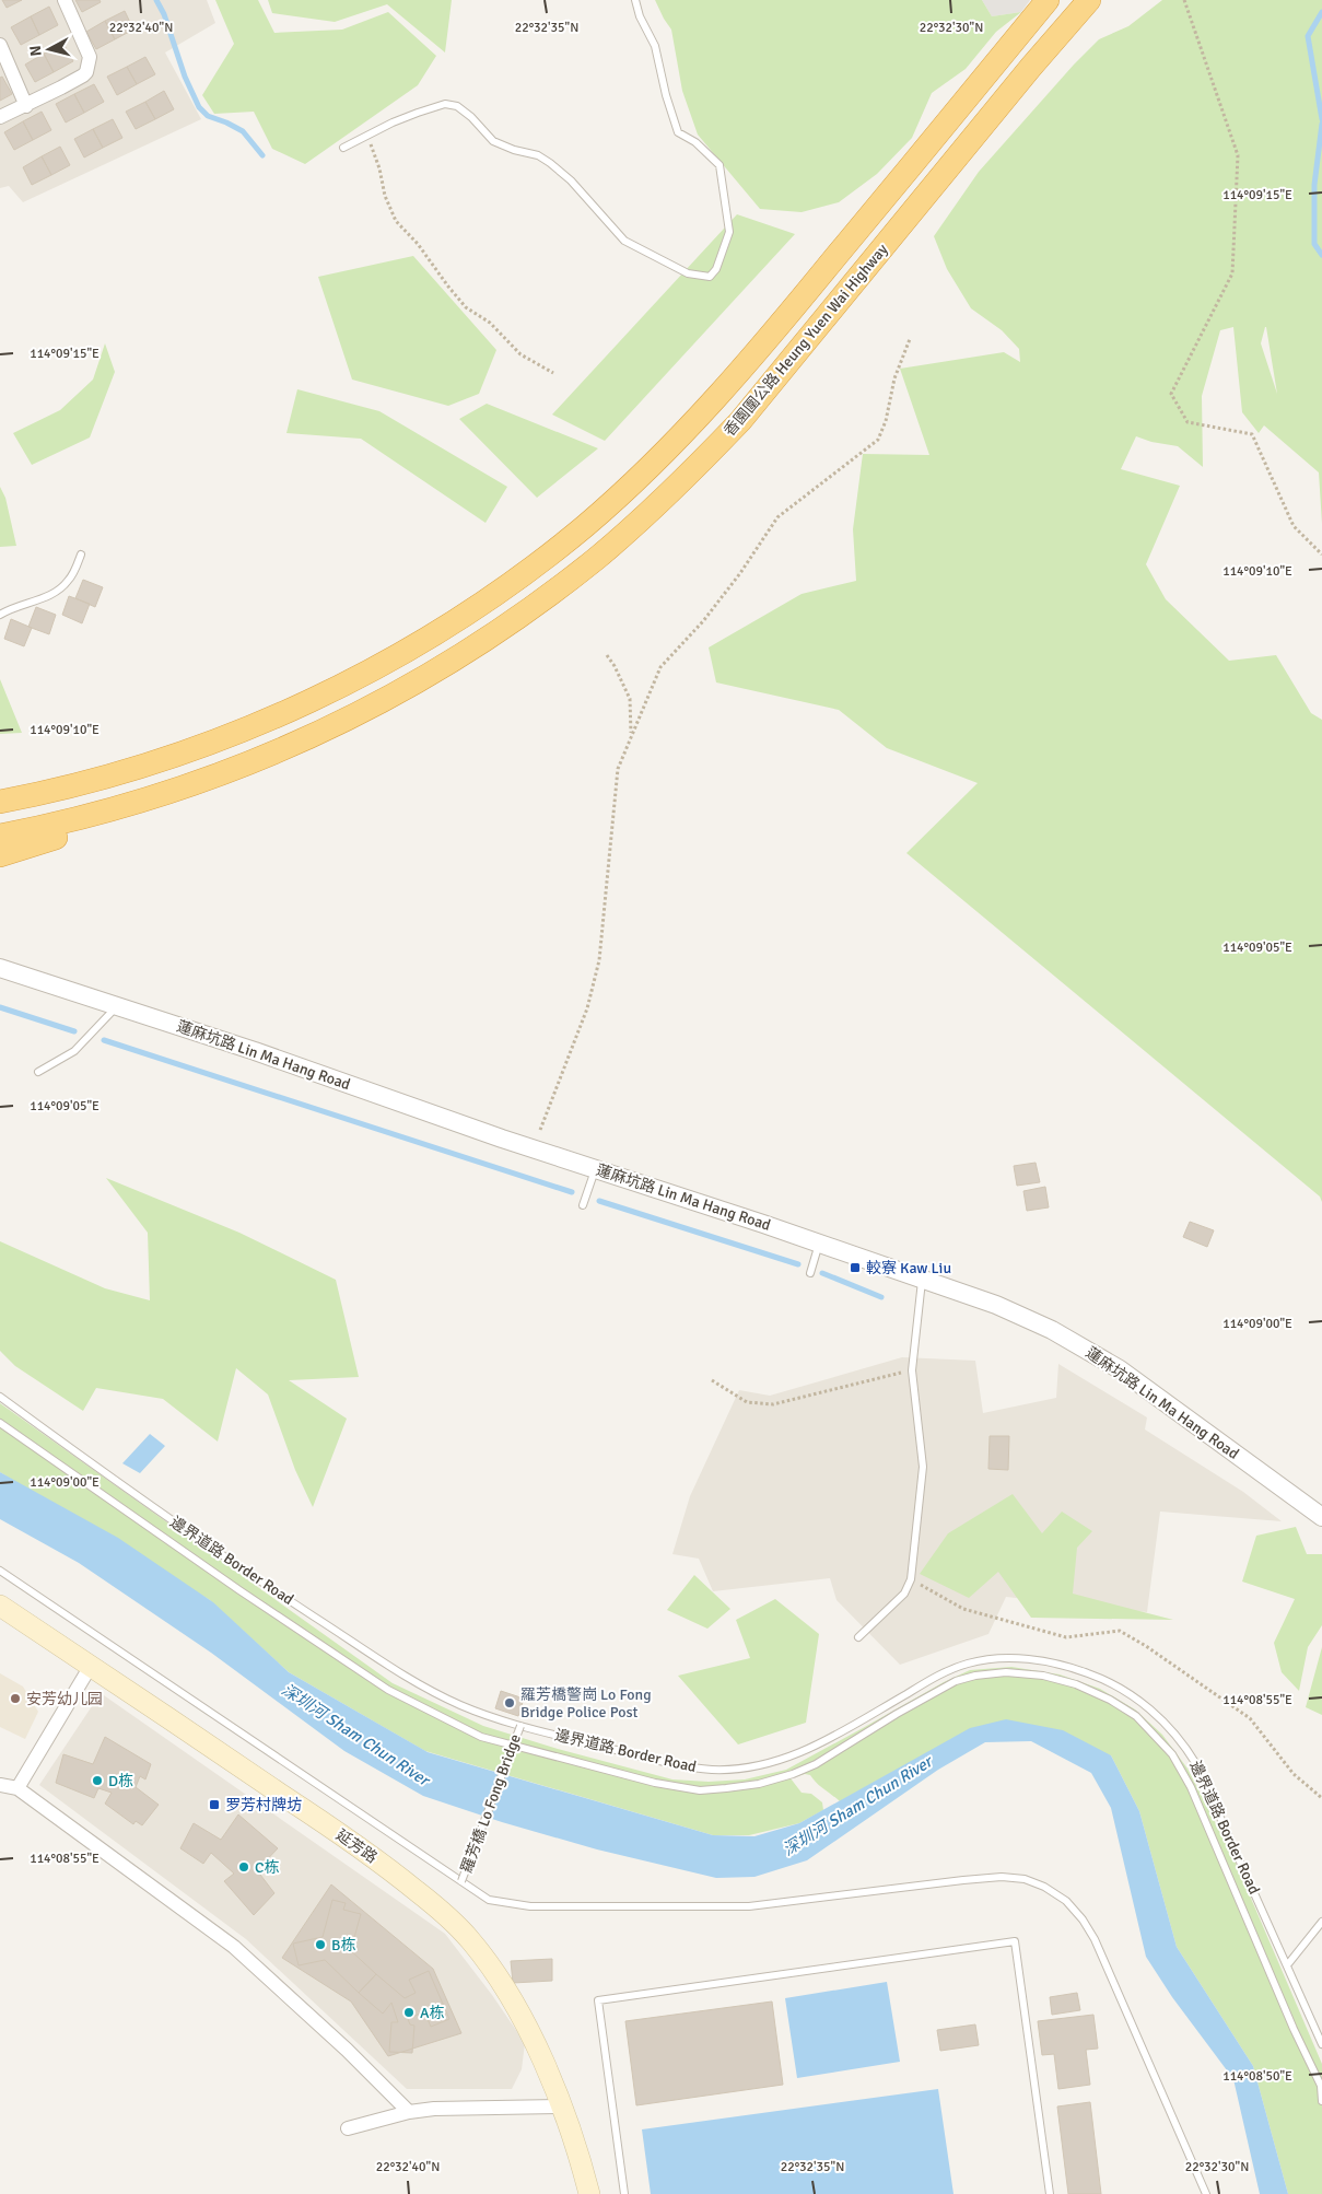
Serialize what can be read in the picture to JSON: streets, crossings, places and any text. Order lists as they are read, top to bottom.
{
  "streets": {
    "highway": ["香園圍公路 Heung Yuen Wai Highway"],
    "main road": ["延芳路"],
    "street": ["蓮麻坑路 Lin Ma Hang Road"],
    "lane": ["邊界道路 Border Road", "羅芳橋 Lo Fong Bridge"]
  },
  "crossings": [
    ["邊界道路 Border Road", "羅芳橋 Lo Fong Bridge"]
  ],
  "water": ["深圳河 Sham Chun River"],
  "places": {
    "transit": ["較寮 Kaw Liu", "罗芳村牌坊"],
    "other": [
      "安芳幼儿园",
      "羅芳橋警崗 Lo Fong Bridge Police Post",
      "D栋",
      "C栋",
      "B栋",
      "A栋"
    ]
  },
  "north": "left",
  "coordinates": [
    "22°32'40\"N",
    "22°32'35\"N",
    "22°32'30\"N",
    "114°09'15\"E",
    "114°09'10\"E",
    "114°09'05\"E",
    "114°09'00\"E",
    "114°08'55\"E",
    "114°08'50\"E"
  ]
}
